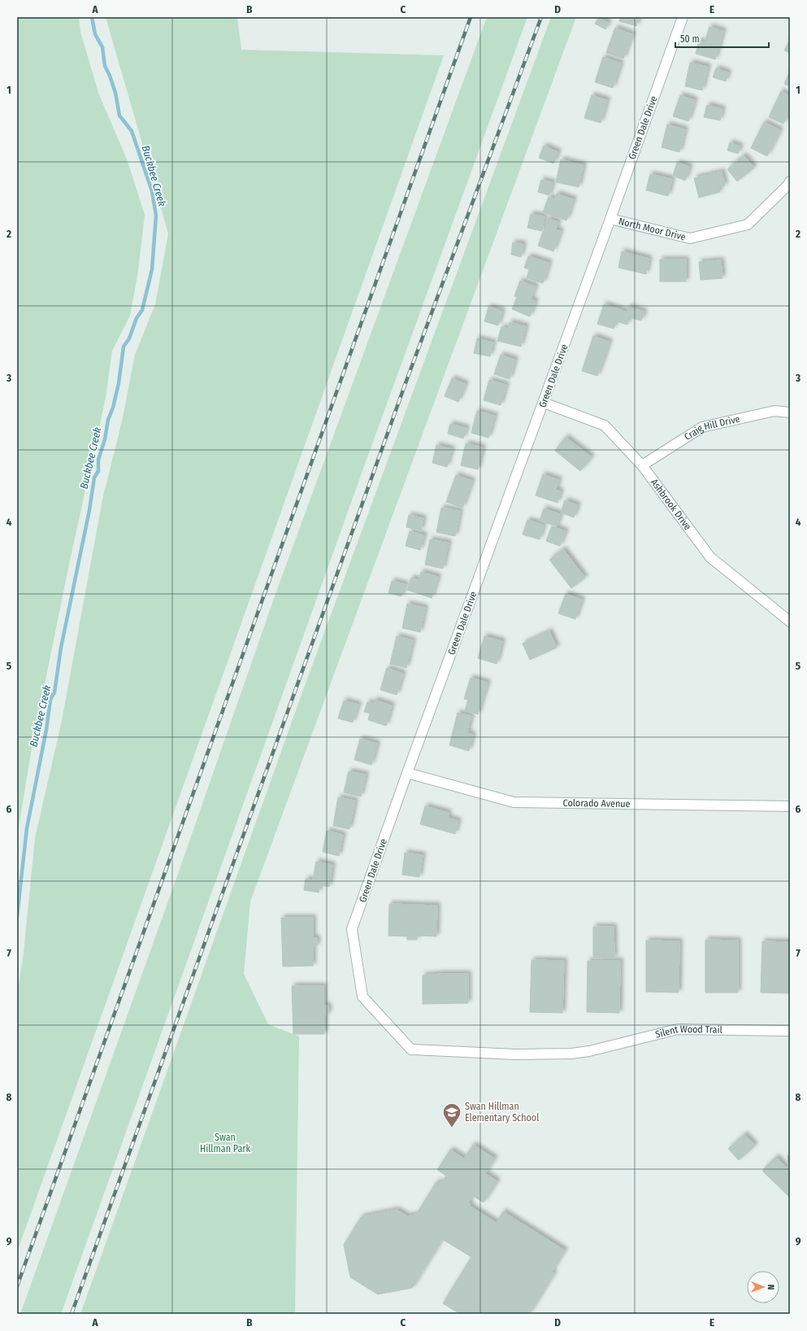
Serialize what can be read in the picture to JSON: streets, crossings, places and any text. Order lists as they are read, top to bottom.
{
  "streets": {
    "street": [
      "Green Dale Drive",
      "North Moor Drive",
      "Craig Hill Drive",
      "Ashbrook Drive",
      "Colorado Avenue",
      "Silent Wood Trail"
    ]
  },
  "crossings": [
    ["Green Dale Drive", "North Moor Drive"],
    ["Green Dale Drive", "Ashbrook Drive"],
    ["Green Dale Drive", "Colorado Avenue"],
    ["Green Dale Drive", "Silent Wood Trail"],
    ["Craig Hill Drive", "Ashbrook Drive"]
  ],
  "water": ["Buckbee Creek"],
  "parks": ["Swan Hillman Park"],
  "places": {
    "school or university": ["Swan Hillman Elementary School"]
  },
  "scale_bar": "50 m",
  "north": "right",
  "grid": {
    "columns": [
      "A",
      "B",
      "C",
      "D",
      "E"
    ],
    "rows": [
      "1",
      "2",
      "3",
      "4",
      "5",
      "6",
      "7",
      "8",
      "9"
    ]
  }
}
